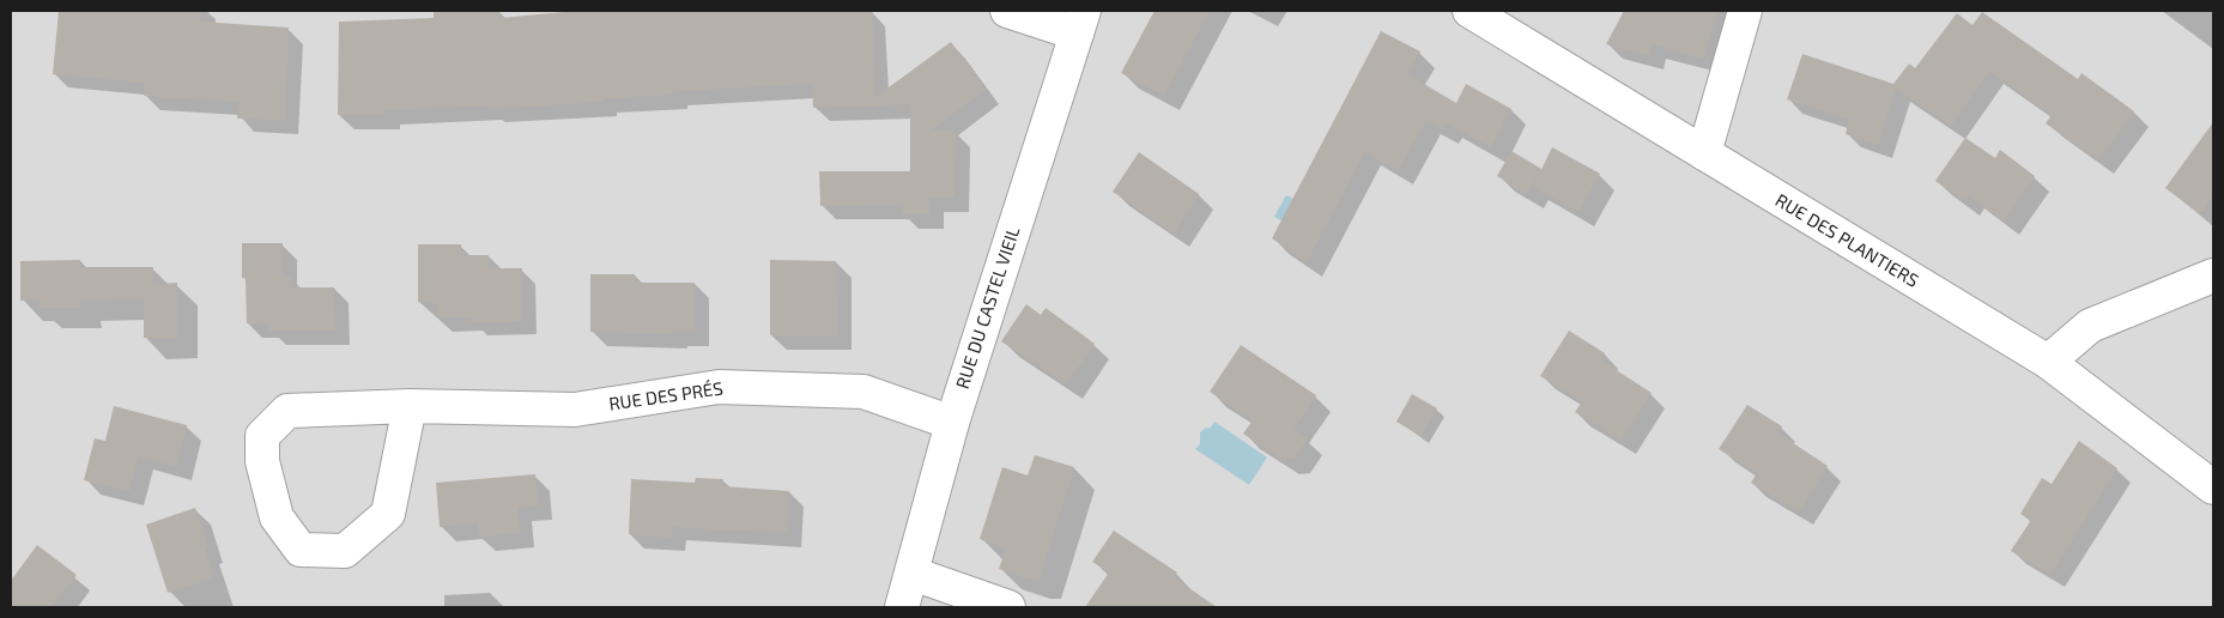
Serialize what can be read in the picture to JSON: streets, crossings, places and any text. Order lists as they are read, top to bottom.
{
  "streets": {
    "street": ["RUE DES PLANTIERS", "RUE DU CASTEL VIEIL", "RUE DES PRÉS"]
  },
  "crossings": [
    ["RUE DU CASTEL VIEIL", "RUE DES PRÉS"]
  ]
}
